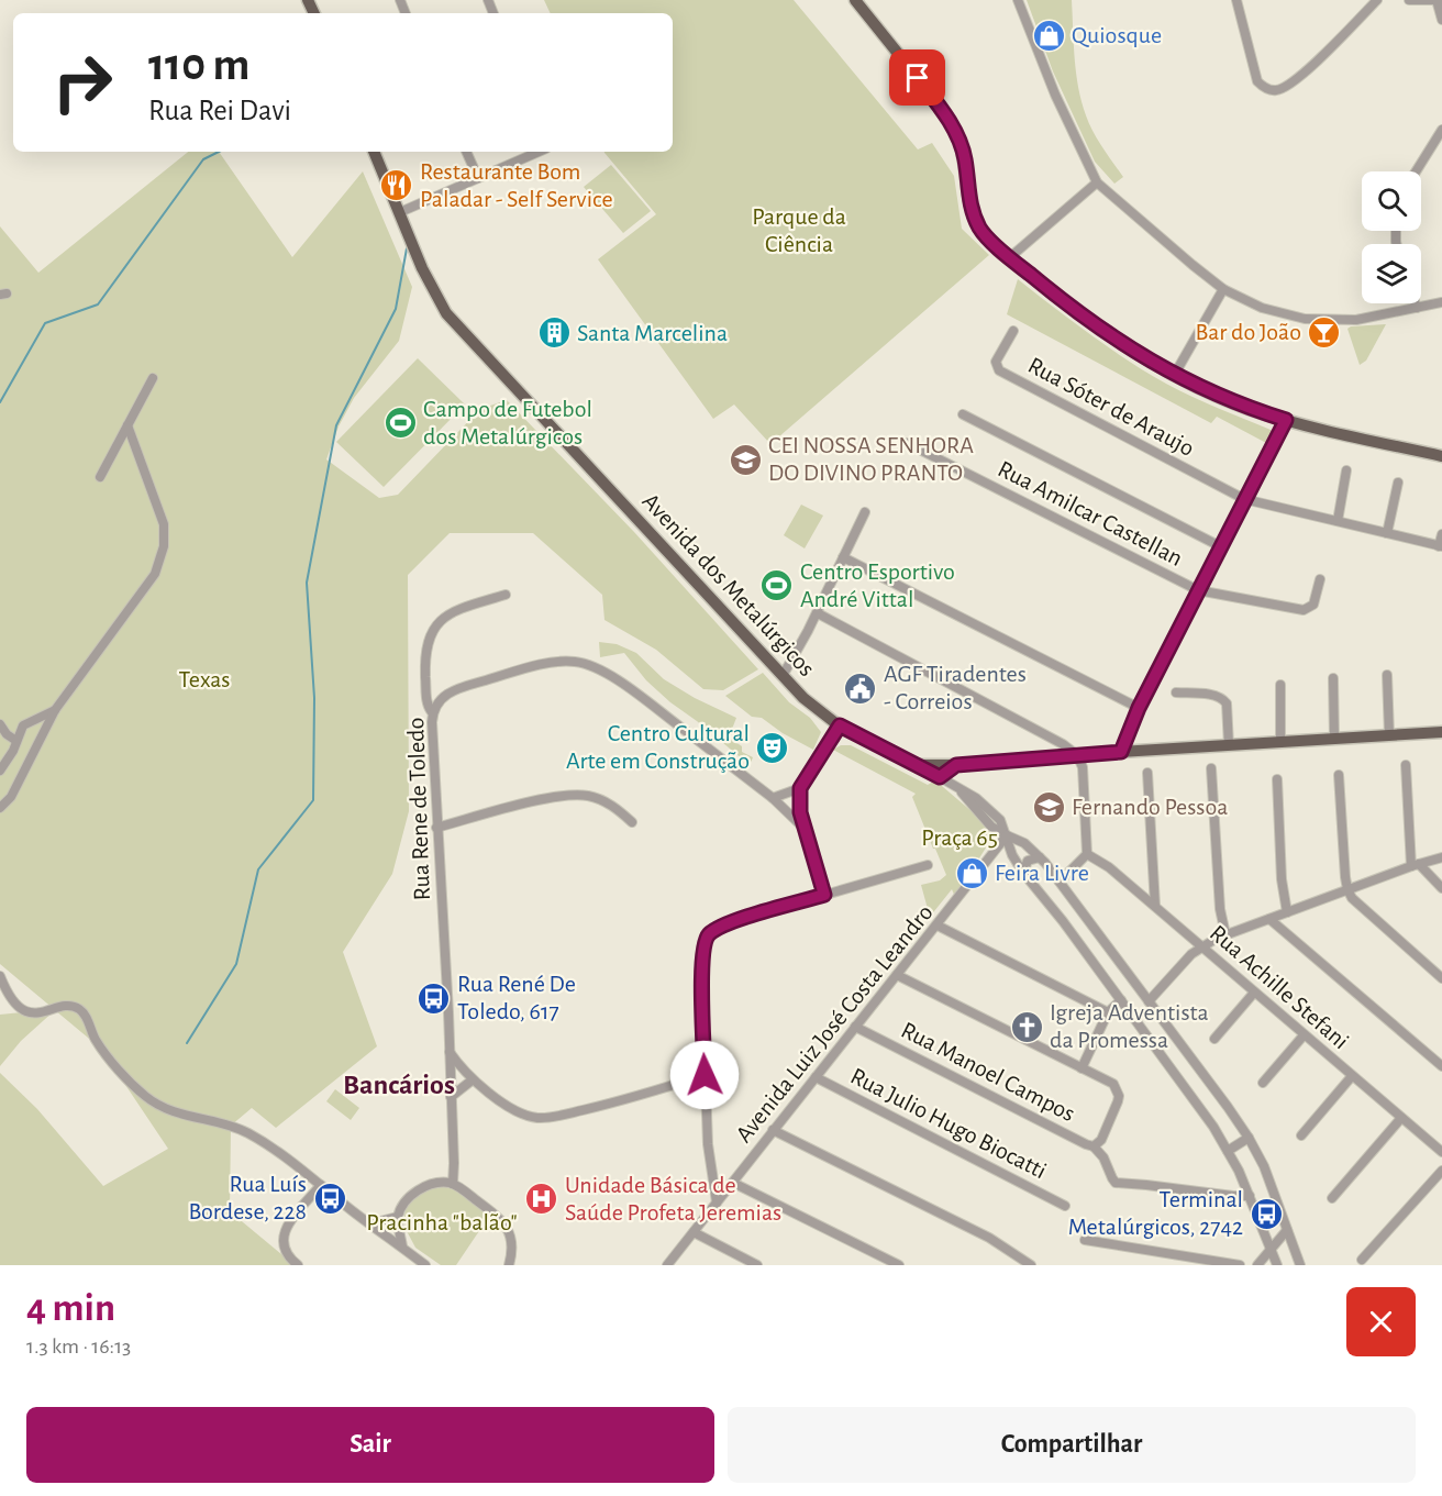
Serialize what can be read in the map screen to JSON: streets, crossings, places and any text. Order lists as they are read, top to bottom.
{
  "streets": {
    "main road": ["Avenida dos Metalúrgicos"],
    "street": [
      "Rua Sóter de Araujo",
      "Rua Amilcar Castellan",
      "Rua Rene de Toledo",
      "Rua Achille Stefani",
      "Avenida Luiz José Costa Leandro",
      "Rua Manoel Campos",
      "Rua Julio Hugo Biocatti"
    ]
  },
  "crossings": [
    ["Avenida dos Metalúrgicos", "Avenida Luiz José Costa Leandro"],
    ["Avenida Luiz José Costa Leandro", "Rua Manoel Campos"],
    ["Avenida Luiz José Costa Leandro", "Rua Julio Hugo Biocatti"]
  ],
  "districts": ["Bancários"],
  "parks": [
    "Parque da Ciência",
    "Texas",
    "Praça 65",
    "Pracinha \"balão\""
  ],
  "places": {
    "shop": ["Quiosque", "Feira Livre"],
    "restaurant": ["Restaurante Bom Paladar - Self Service"],
    "bar": ["Bar do João"],
    "building": ["Santa Marcelina"],
    "sports": ["Campo de Futebol dos Metalúrgicos", "Centro Esportivo André Vittal"],
    "school or university": ["CEI NOSSA SENHORA DO DIVINO PRANTO", "Fernando Pessoa"],
    "public building": ["AGF Tiradentes - Correios"],
    "theatre": ["Centro Cultural Arte em Construção"],
    "bus stop": ["Rua René De Toledo, 617", "Rua Luís Bordese, 228", "Terminal Metalúrgicos, 2742"],
    "church": ["Igreja Adventista da Promessa"],
    "hospital": ["Unidade Básica de Saúde Profeta Jeremias"]
  },
  "page": {
    "turn": ["110 m", "Rua Rei Davi"],
    "heading": ["4 min", "1.3 km · 16:13"],
    "buttons": ["Sair", "Compartilhar"]
  }
}
